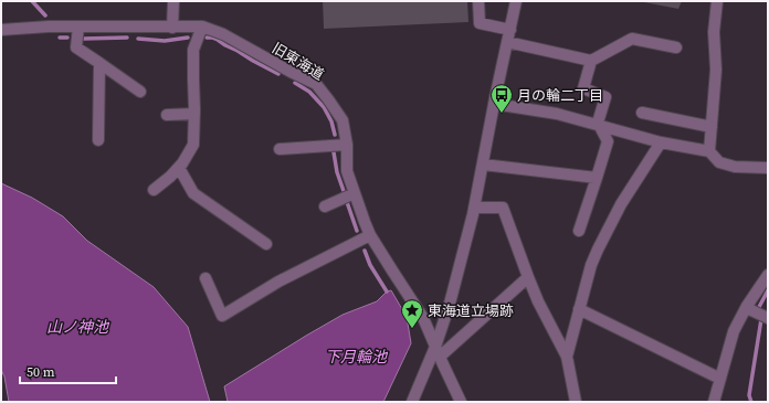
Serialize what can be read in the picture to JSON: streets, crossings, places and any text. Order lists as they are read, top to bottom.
{
  "streets": {
    "street": ["旧東海道"]
  },
  "water": ["山ノ神池", "下月輪池"],
  "places": {
    "bus stop": ["月の輪二丁目"],
    "place": ["東海道立場跡"]
  },
  "scale_bar": "50 m"
}
